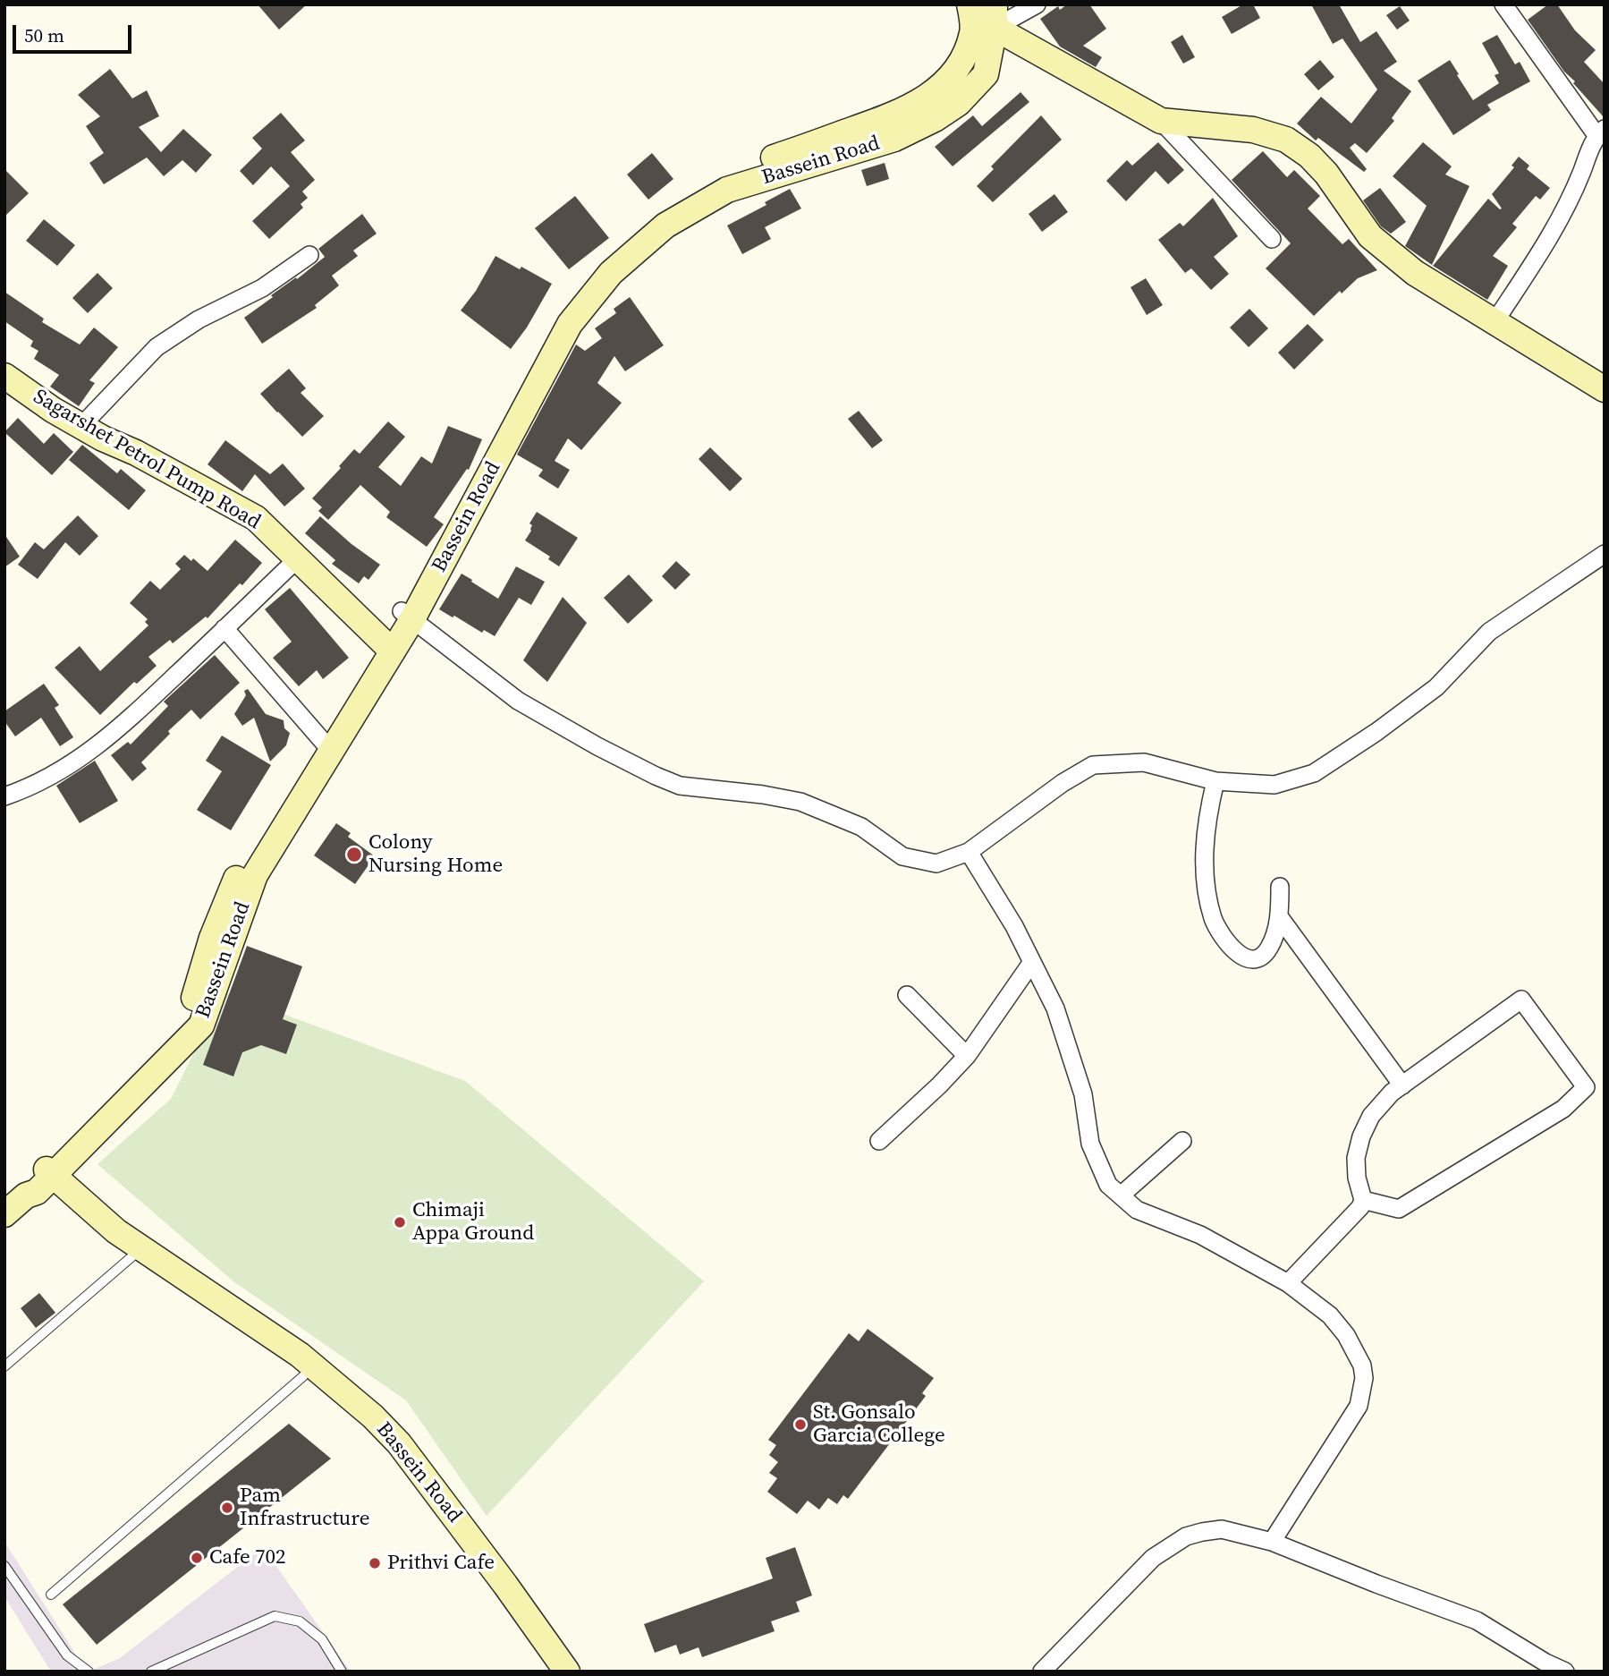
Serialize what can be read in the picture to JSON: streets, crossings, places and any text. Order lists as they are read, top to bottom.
{
  "streets": {
    "main road": ["Bassein Road", "Sagarshet Petrol Pump Road"]
  },
  "crossings": [
    ["Bassein Road", "Sagarshet Petrol Pump Road"]
  ],
  "places": [
    "Colony Nursing Home",
    "Chimaji Appa Ground",
    "St. Gonsalo Garcia College",
    "Pam Infrastructure",
    "Cafe 702",
    "Prithvi Cafe"
  ],
  "scale_bar": "50 m"
}
